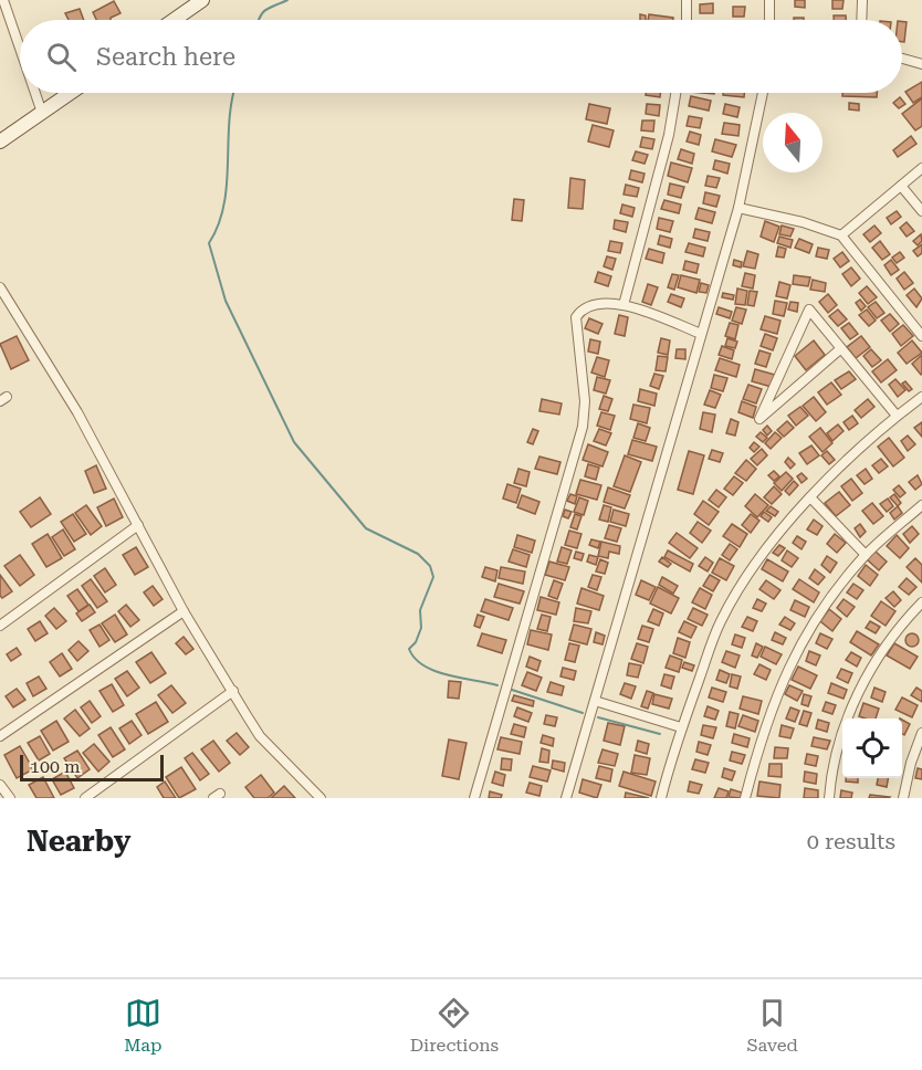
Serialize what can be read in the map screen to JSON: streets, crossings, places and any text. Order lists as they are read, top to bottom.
{
  "scale_bar": "100 m",
  "north": "top",
  "page": {
    "search": "Search here",
    "scale": "100 m",
    "heading": ["Nearby", "0 results"],
    "nav": ["Map", "Directions", "Saved"]
  }
}
